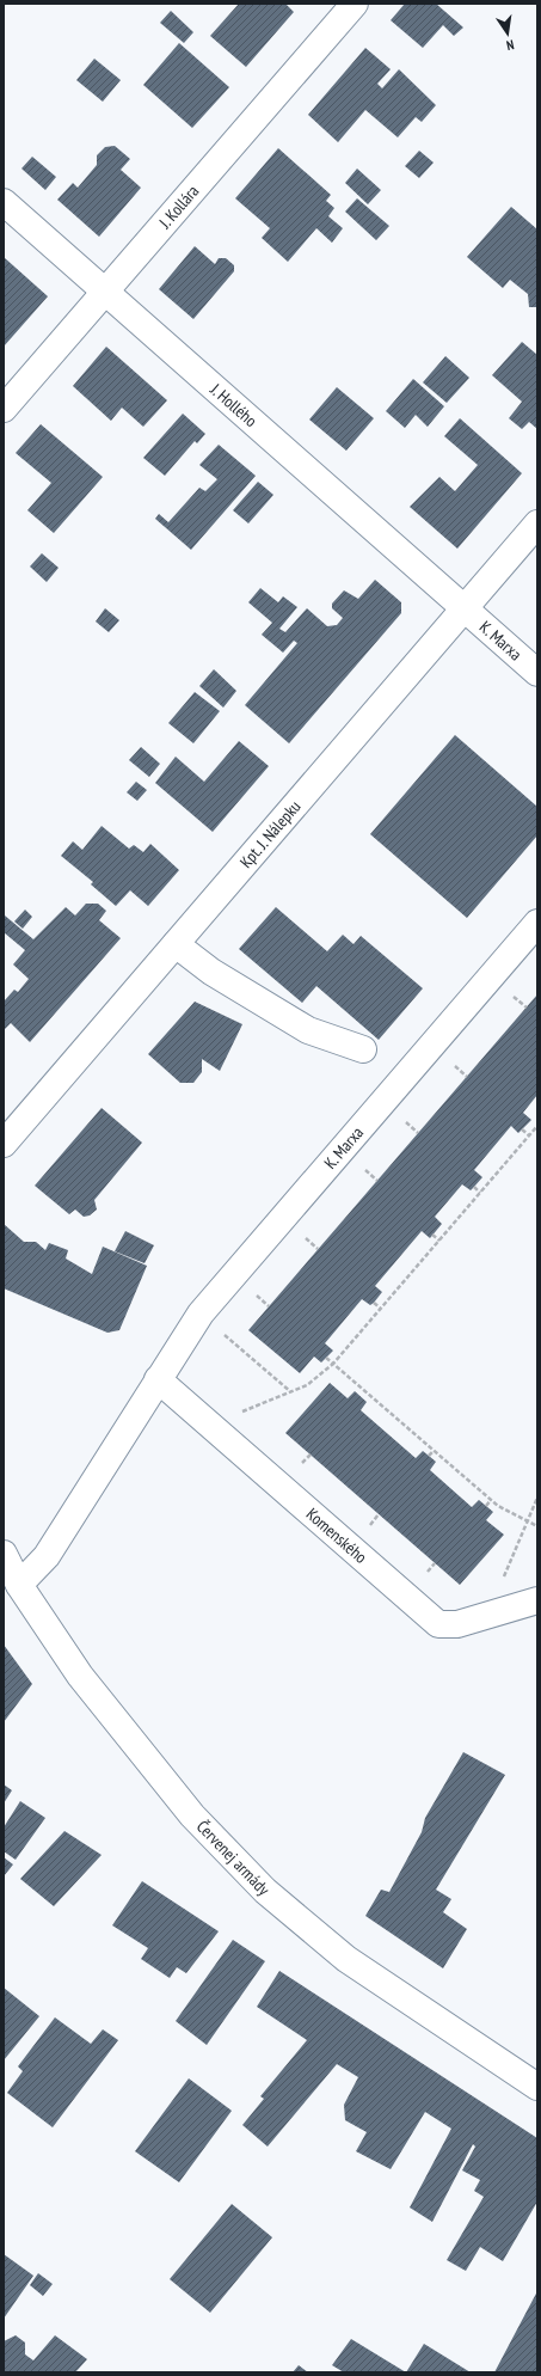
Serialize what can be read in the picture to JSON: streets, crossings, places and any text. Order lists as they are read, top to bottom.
{
  "streets": {
    "street": [
      "J. Kollára",
      "J. Hollého",
      "K. Marxa",
      "Kpt. J. Nálepku",
      "Komenského",
      "Červenej armády"
    ]
  },
  "crossings": [
    ["J. Kollára", "J. Hollého"],
    ["J. Hollého", "K. Marxa"],
    ["J. Hollého", "Kpt. J. Nálepku"],
    ["K. Marxa", "Kpt. J. Nálepku"],
    ["K. Marxa", "Komenského"],
    ["K. Marxa", "Červenej armády"]
  ],
  "north": "bottom"
}
